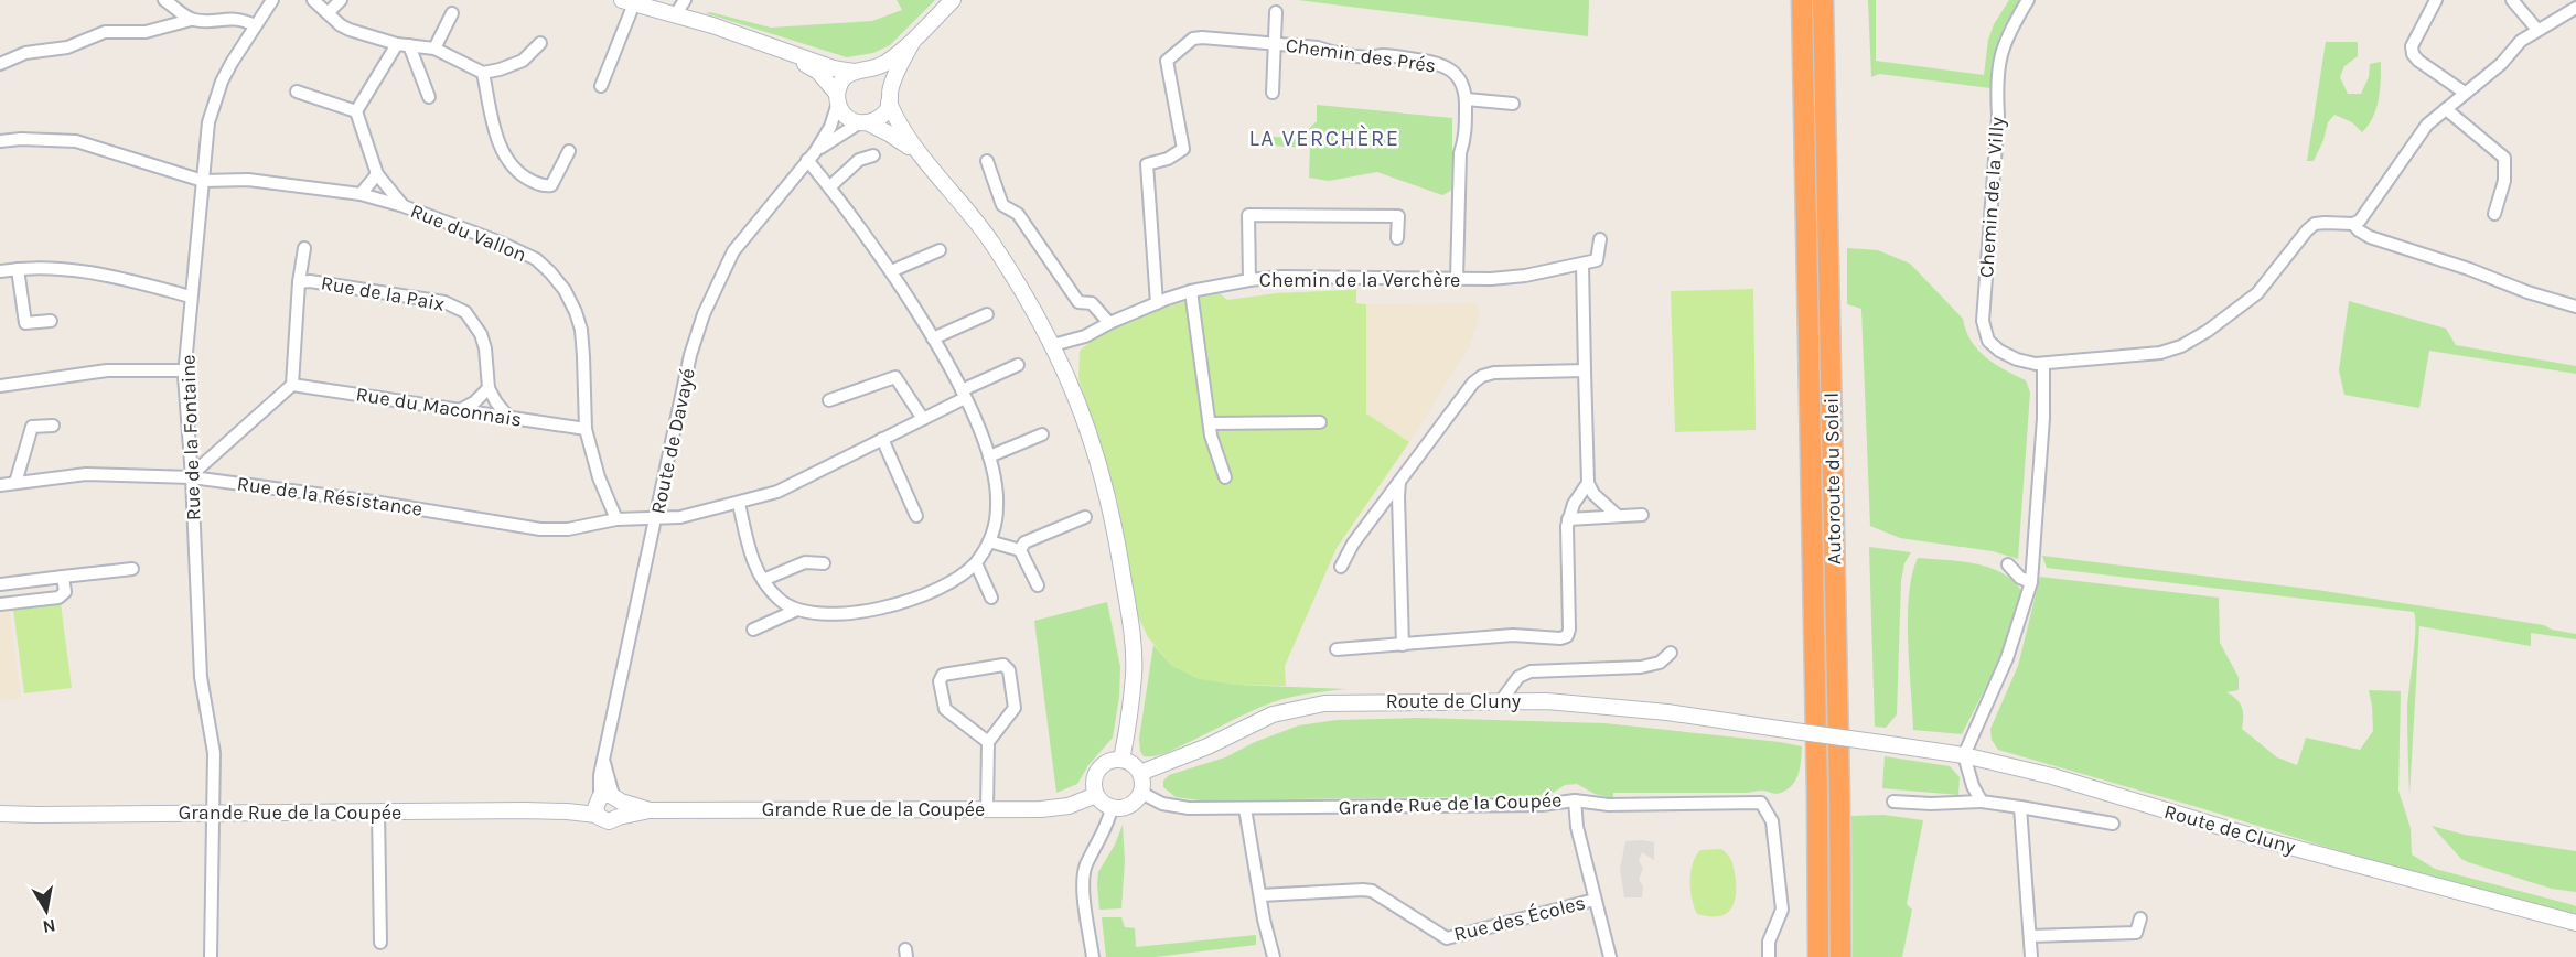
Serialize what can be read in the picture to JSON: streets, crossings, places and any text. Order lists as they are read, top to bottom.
{
  "streets": {
    "highway": ["Autoroute du Soleil"],
    "main road": ["Route de Cluny", "Grande Rue de la Coupée"],
    "street": [
      "Chemin des Prés",
      "Chemin de la Villy",
      "Rue du Vallon",
      "Chemin de la Verchère",
      "Rue de la Paix",
      "Rue du Maconnais",
      "Rue de la Fontaine",
      "Route de Davayé",
      "Rue de la Résistance",
      "Rue des Écoles"
    ]
  },
  "crossings": [
    ["Chemin des Prés", "Chemin de la Verchère"],
    ["Rue du Vallon", "Rue du Maconnais"],
    ["Rue du Vallon", "Rue de la Fontaine"],
    ["Rue du Vallon", "Rue de la Résistance"],
    ["Rue de la Paix", "Rue du Maconnais"],
    ["Rue de la Fontaine", "Rue de la Résistance"],
    ["Rue de la Fontaine", "Grande Rue de la Coupée"],
    ["Route de Davayé", "Rue de la Résistance"],
    ["Route de Davayé", "Grande Rue de la Coupée"],
    ["Route de Cluny", "Grande Rue de la Coupée"]
  ],
  "districts": ["LA VERCHÈRE"],
  "north": "bottom"
}
